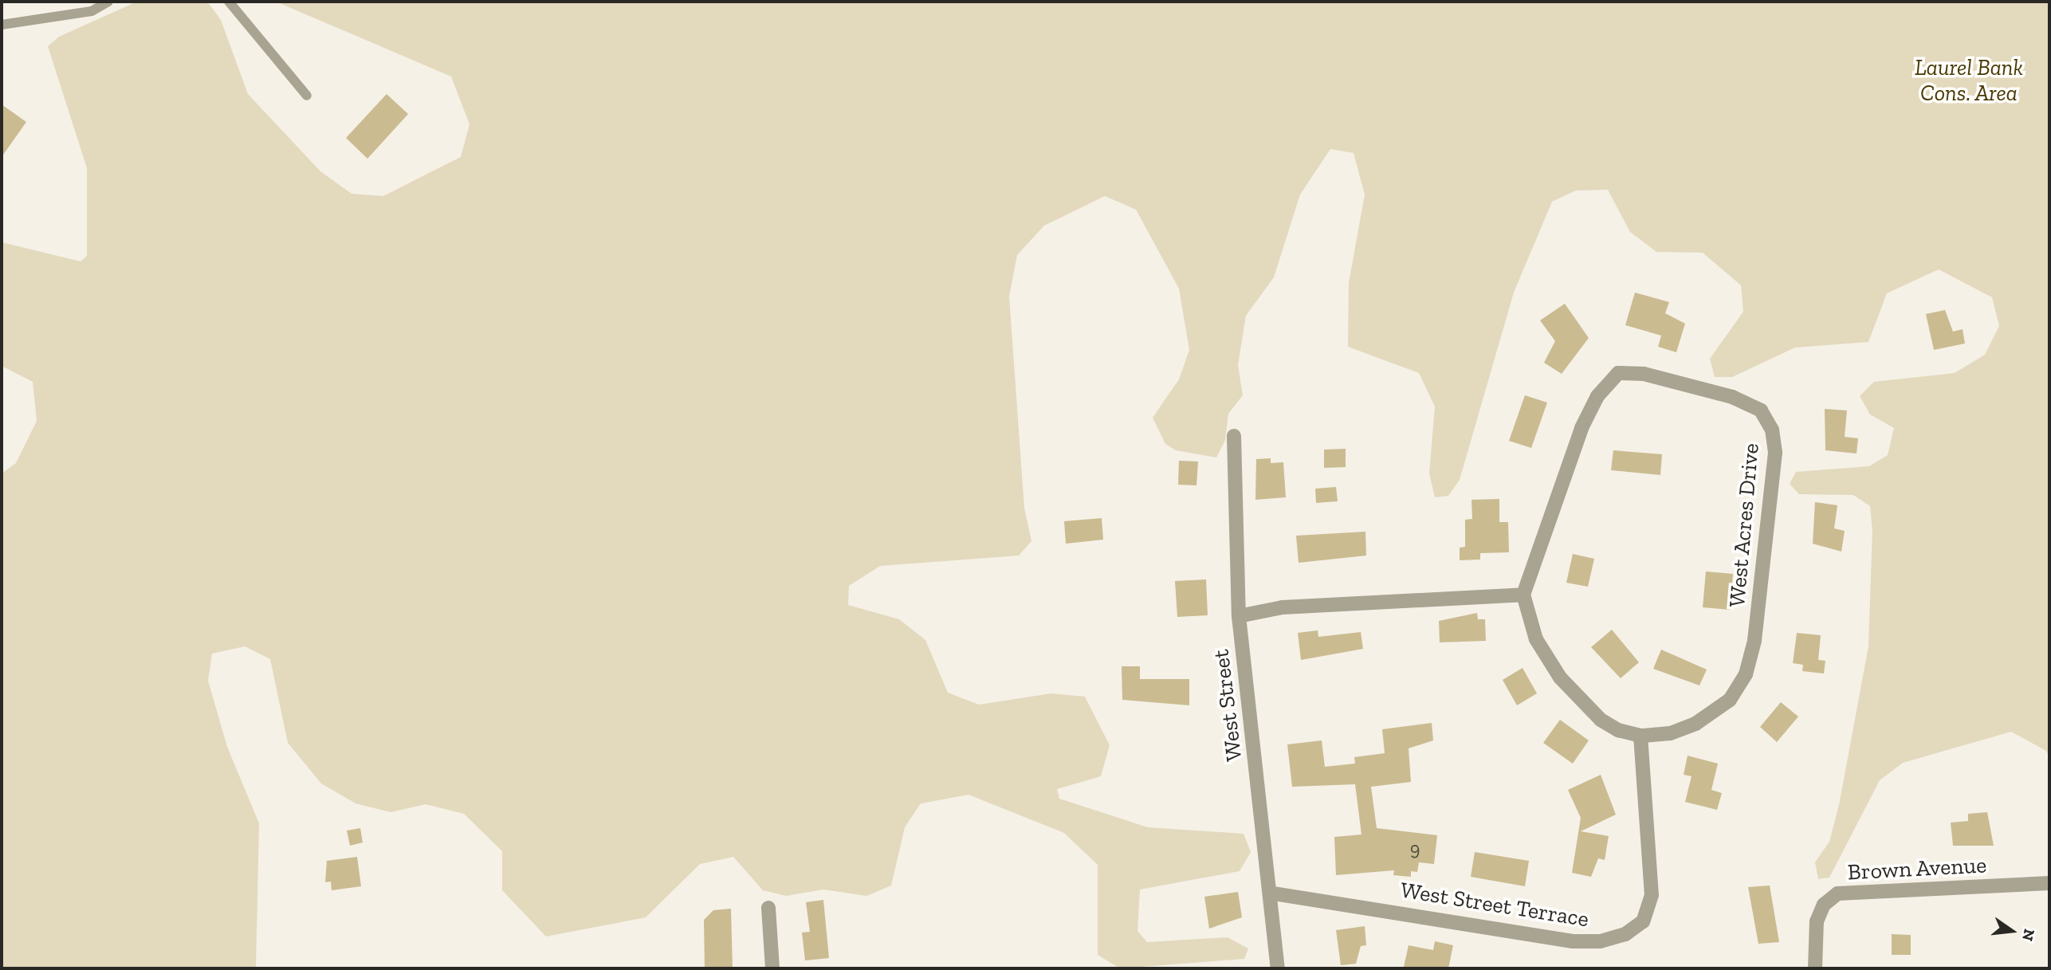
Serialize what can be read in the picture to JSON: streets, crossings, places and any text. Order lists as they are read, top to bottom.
{
  "streets": {
    "street": [
      "West Acres Drive",
      "West Street",
      "Brown Avenue",
      "West Street Terrace"
    ]
  },
  "crossings": [
    ["West Acres Drive", "West Street Terrace"],
    ["West Street", "West Street Terrace"]
  ],
  "parks": ["Laurel Bank Cons. Area"],
  "house_numbers": ["9"],
  "north": "right"
}
